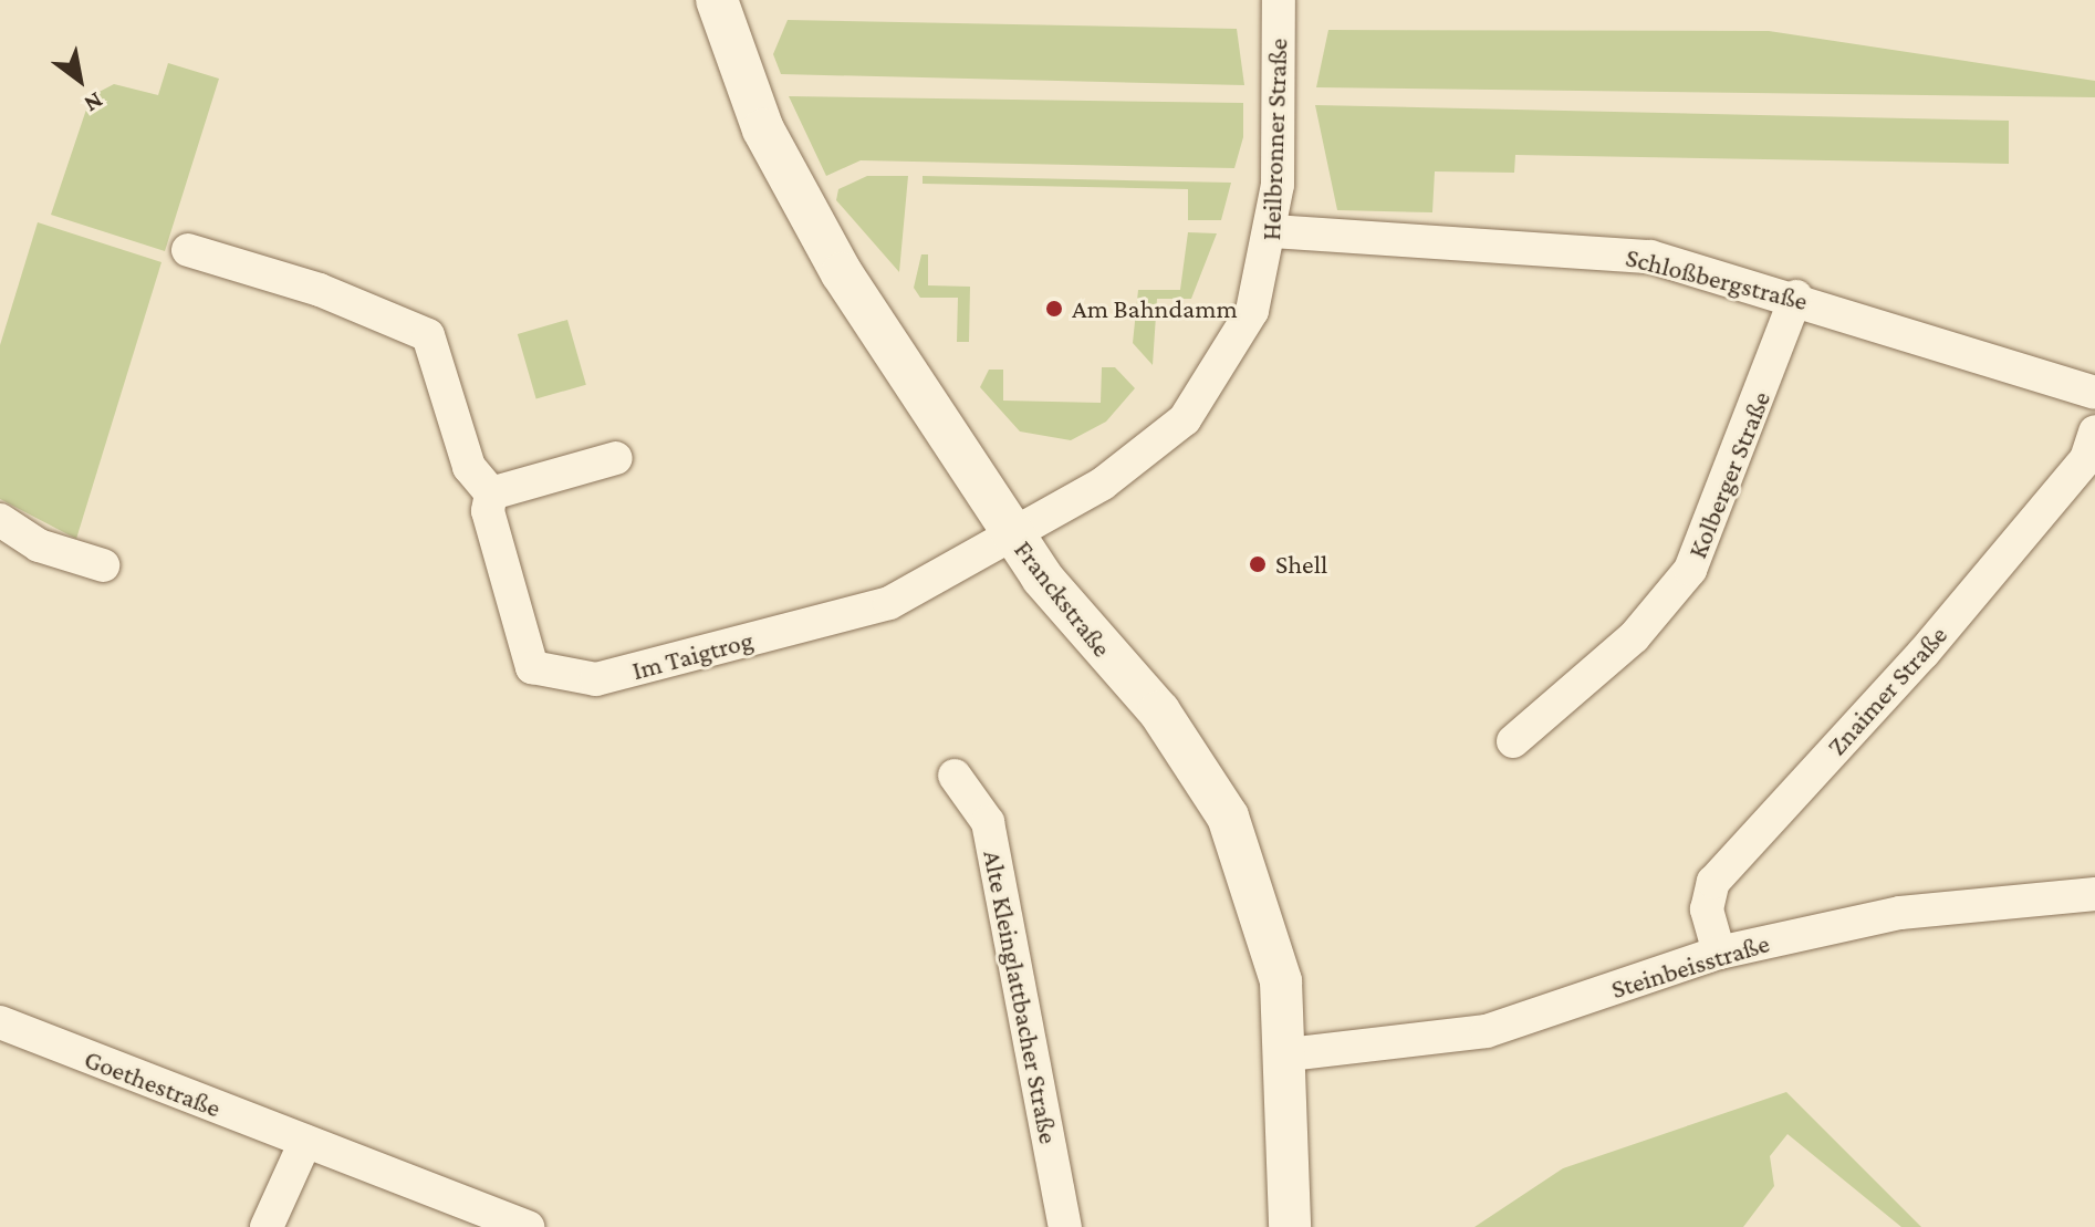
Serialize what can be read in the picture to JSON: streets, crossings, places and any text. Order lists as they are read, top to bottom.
{
  "streets": {
    "street": [
      "Heilbronner Straße",
      "Schloßbergstraße",
      "Kolberger Straße",
      "Franckstraße",
      "Im Taigtrog",
      "Znaimer Straße",
      "Steinbeisstraße",
      "Alte Kleinglattbacher Straße",
      "Goethestraße"
    ]
  },
  "crossings": [
    ["Heilbronner Straße", "Schloßbergstraße"],
    ["Heilbronner Straße", "Franckstraße"],
    ["Heilbronner Straße", "Im Taigtrog"],
    ["Schloßbergstraße", "Kolberger Straße"],
    ["Franckstraße", "Im Taigtrog"],
    ["Franckstraße", "Steinbeisstraße"],
    ["Znaimer Straße", "Steinbeisstraße"]
  ],
  "places": ["Am Bahndamm", "Shell"],
  "north": "bottom right"
}
